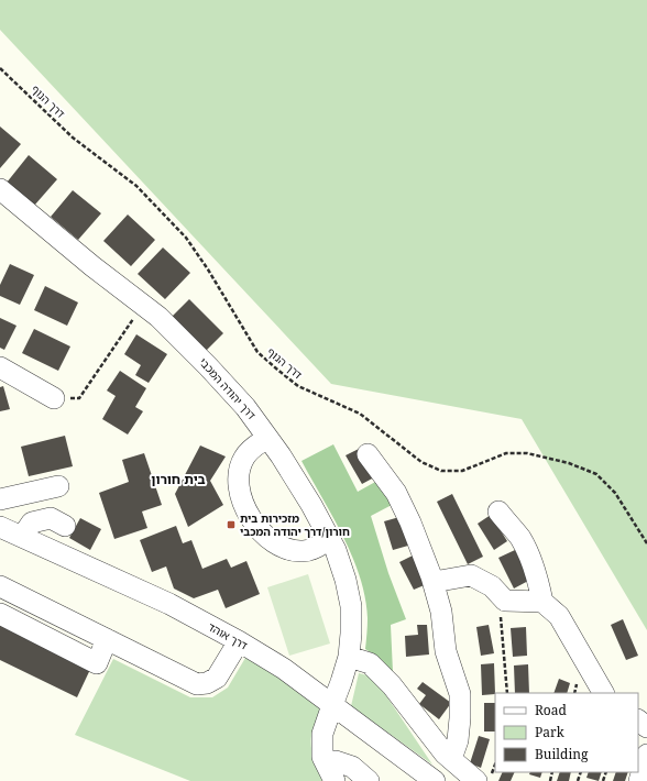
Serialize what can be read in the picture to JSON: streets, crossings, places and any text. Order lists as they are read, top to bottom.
{
  "streets": {
    "street": ["דרך יהודה המכבי", "דרך אוהד"],
    "path": ["דרך הנוף"]
  },
  "crossings": [
    ["דרך יהודה המכבי", "דרך אוהד"]
  ],
  "districts": ["בית חורון"],
  "places": {
    "transit": ["מזכירות בית חורון/דרך יהודה המכבי"]
  },
  "legend": ["Road", "Park", "Building"]
}
